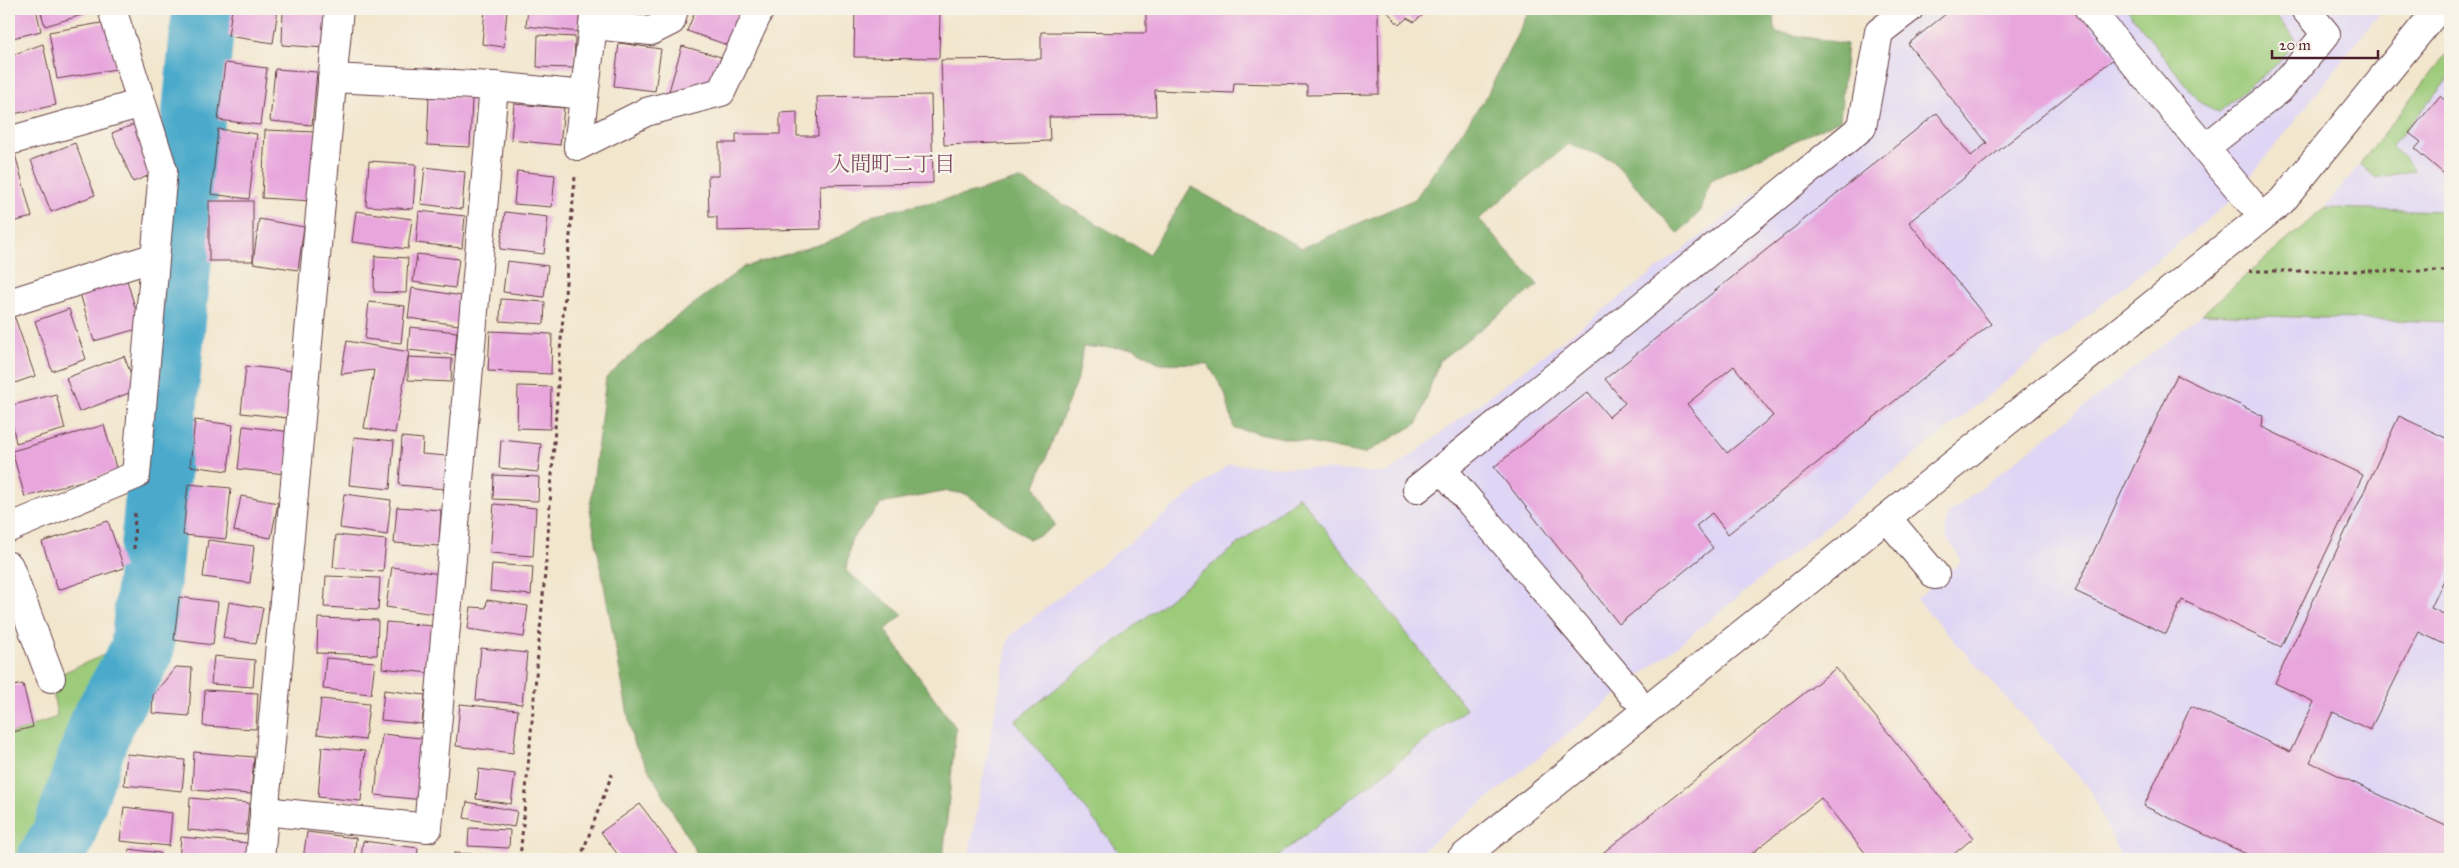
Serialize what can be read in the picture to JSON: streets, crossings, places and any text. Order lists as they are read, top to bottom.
{
  "districts": ["入間町二丁目"],
  "scale_bar": "20 m"
}
